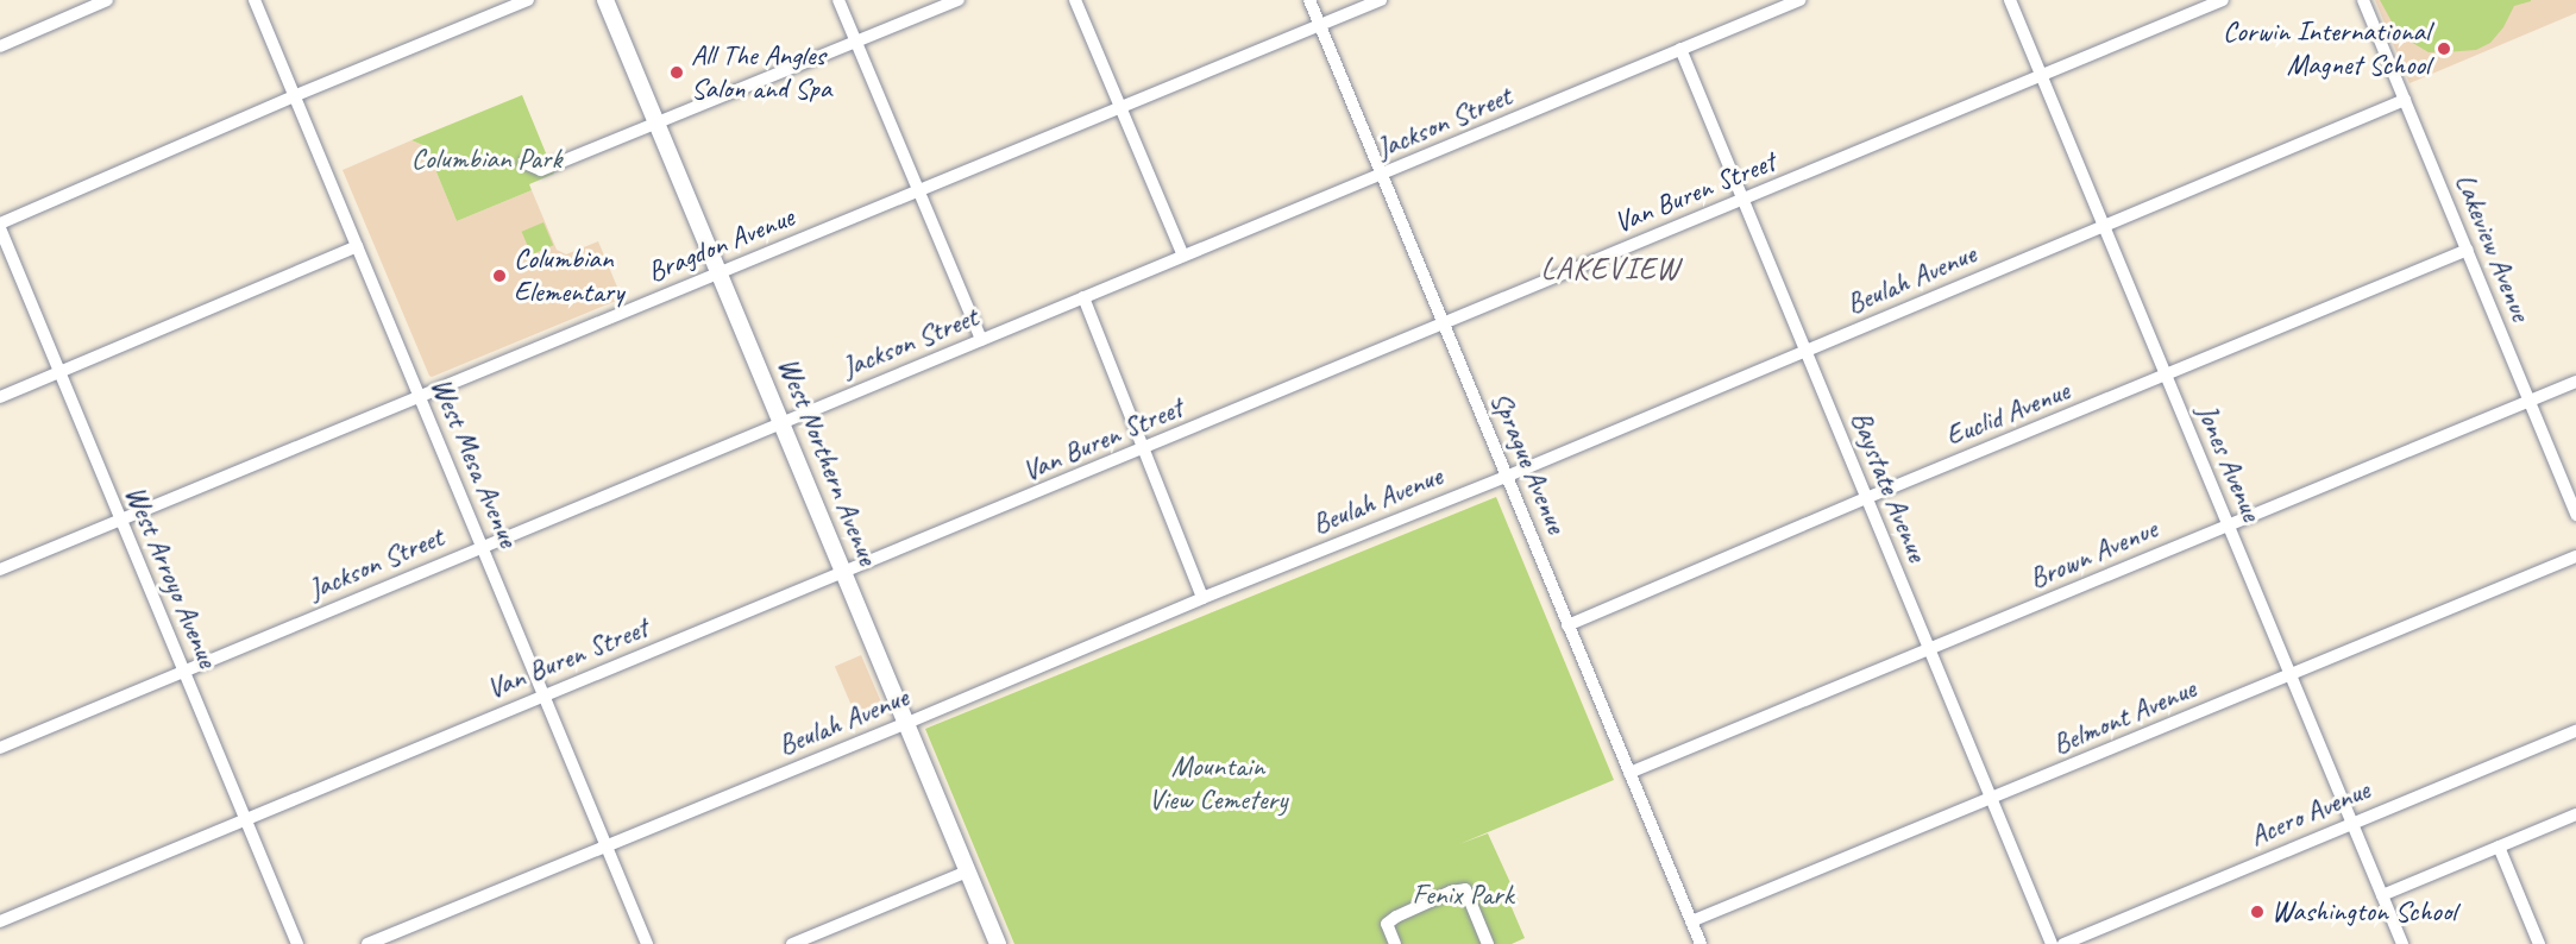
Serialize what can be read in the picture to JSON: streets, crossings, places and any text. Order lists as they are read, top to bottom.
{
  "streets": {
    "main road": ["West Northern Avenue"],
    "street": [
      "Jackson Street",
      "Van Buren Street",
      "Bragdon Avenue",
      "Lakeview Avenue",
      "Beulah Avenue",
      "Euclid Avenue",
      "West Mesa Avenue",
      "Sprague Avenue",
      "Jones Avenue",
      "Baystate Avenue",
      "Brown Avenue",
      "West Arroyo Avenue",
      "Belmont Avenue",
      "Acero Avenue"
    ]
  },
  "crossings": [
    ["Jackson Street", "West Northern Avenue"],
    ["Jackson Street", "West Mesa Avenue"],
    ["Jackson Street", "Sprague Avenue"],
    ["Jackson Street", "Baystate Avenue"],
    ["Jackson Street", "West Arroyo Avenue"],
    ["Van Buren Street", "West Northern Avenue"],
    ["Van Buren Street", "West Mesa Avenue"],
    ["Van Buren Street", "Sprague Avenue"],
    ["Van Buren Street", "Jones Avenue"],
    ["Van Buren Street", "Baystate Avenue"],
    ["Van Buren Street", "West Arroyo Avenue"],
    ["Bragdon Avenue", "West Northern Avenue"],
    ["Bragdon Avenue", "West Mesa Avenue"],
    ["Bragdon Avenue", "Sprague Avenue"],
    ["Bragdon Avenue", "West Arroyo Avenue"],
    ["Lakeview Avenue", "Beulah Avenue"],
    ["Lakeview Avenue", "Euclid Avenue"],
    ["Lakeview Avenue", "Brown Avenue"],
    ["Beulah Avenue", "West Northern Avenue"],
    ["Beulah Avenue", "West Mesa Avenue"],
    ["Beulah Avenue", "Sprague Avenue"],
    ["Beulah Avenue", "Jones Avenue"],
    ["Beulah Avenue", "Baystate Avenue"],
    ["Euclid Avenue", "Sprague Avenue"],
    ["Euclid Avenue", "Jones Avenue"],
    ["Euclid Avenue", "Baystate Avenue"],
    ["Sprague Avenue", "Brown Avenue"],
    ["Sprague Avenue", "Belmont Avenue"],
    ["Jones Avenue", "Brown Avenue"],
    ["Jones Avenue", "Belmont Avenue"],
    ["Jones Avenue", "Acero Avenue"],
    ["Baystate Avenue", "Brown Avenue"],
    ["Baystate Avenue", "Belmont Avenue"]
  ],
  "districts": ["LAKEVIEW"],
  "parks": ["Columbian Park", "Mountain View Cemetery", "Fenix Park"],
  "places": [
    "Corwin International Magnet School",
    "All The Angles Salon and Spa",
    "Columbian Elementary",
    "Washington School"
  ]
}
